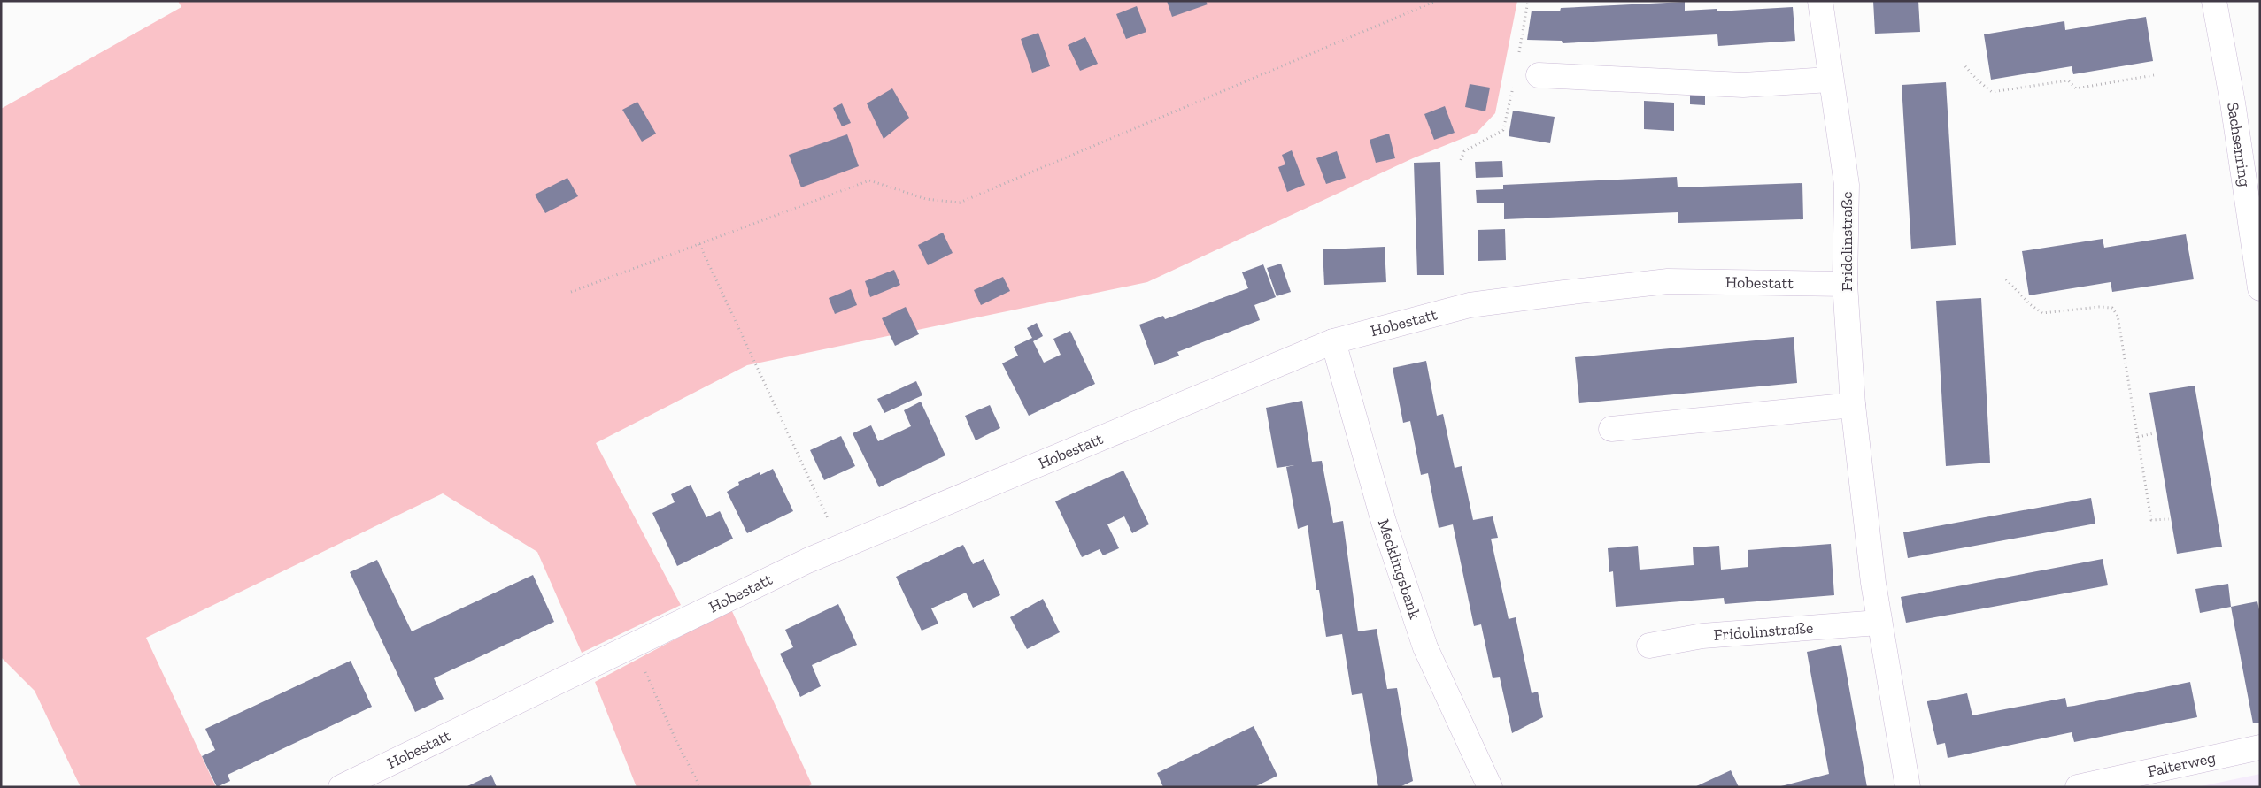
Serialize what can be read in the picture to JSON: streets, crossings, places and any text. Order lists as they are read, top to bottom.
{
  "streets": {
    "street": [
      "Sachsenring",
      "Fridolinstraße",
      "Hobestatt",
      "Mecklingsbank",
      "Falterweg"
    ]
  },
  "crossings": [
    ["Fridolinstraße", "Hobestatt"],
    ["Hobestatt", "Mecklingsbank"]
  ]
}
